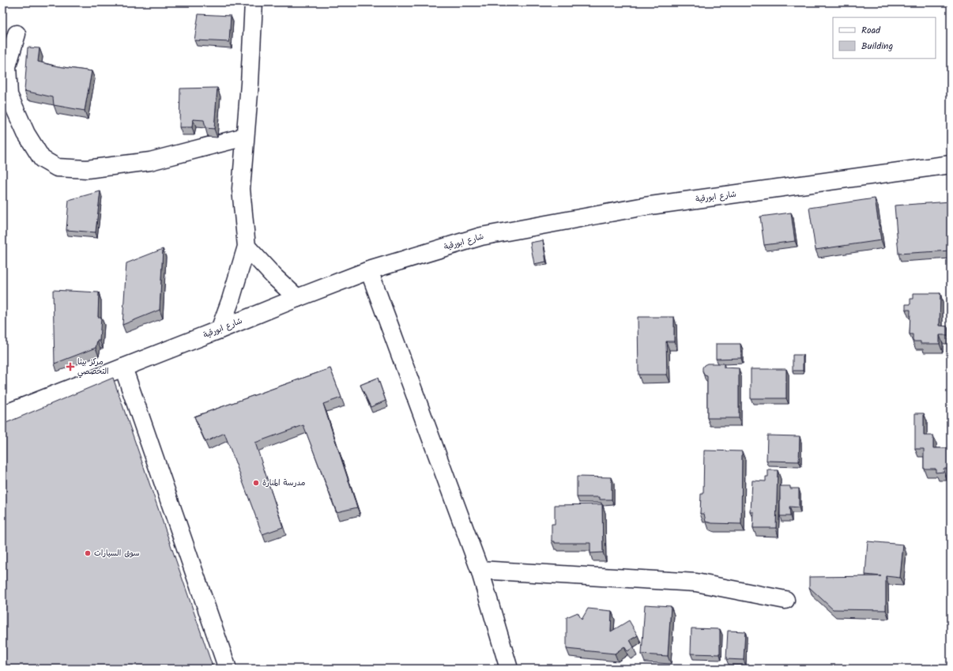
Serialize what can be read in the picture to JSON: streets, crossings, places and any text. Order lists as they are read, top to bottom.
{
  "streets": {
    "street": ["شارع ابورقية"]
  },
  "places": {
    "health": ["مركز بيتا التخصصي"],
    "other": ["مدرسة المنارة", "سوق السيارات"]
  },
  "legend": ["Road", "Building"]
}
